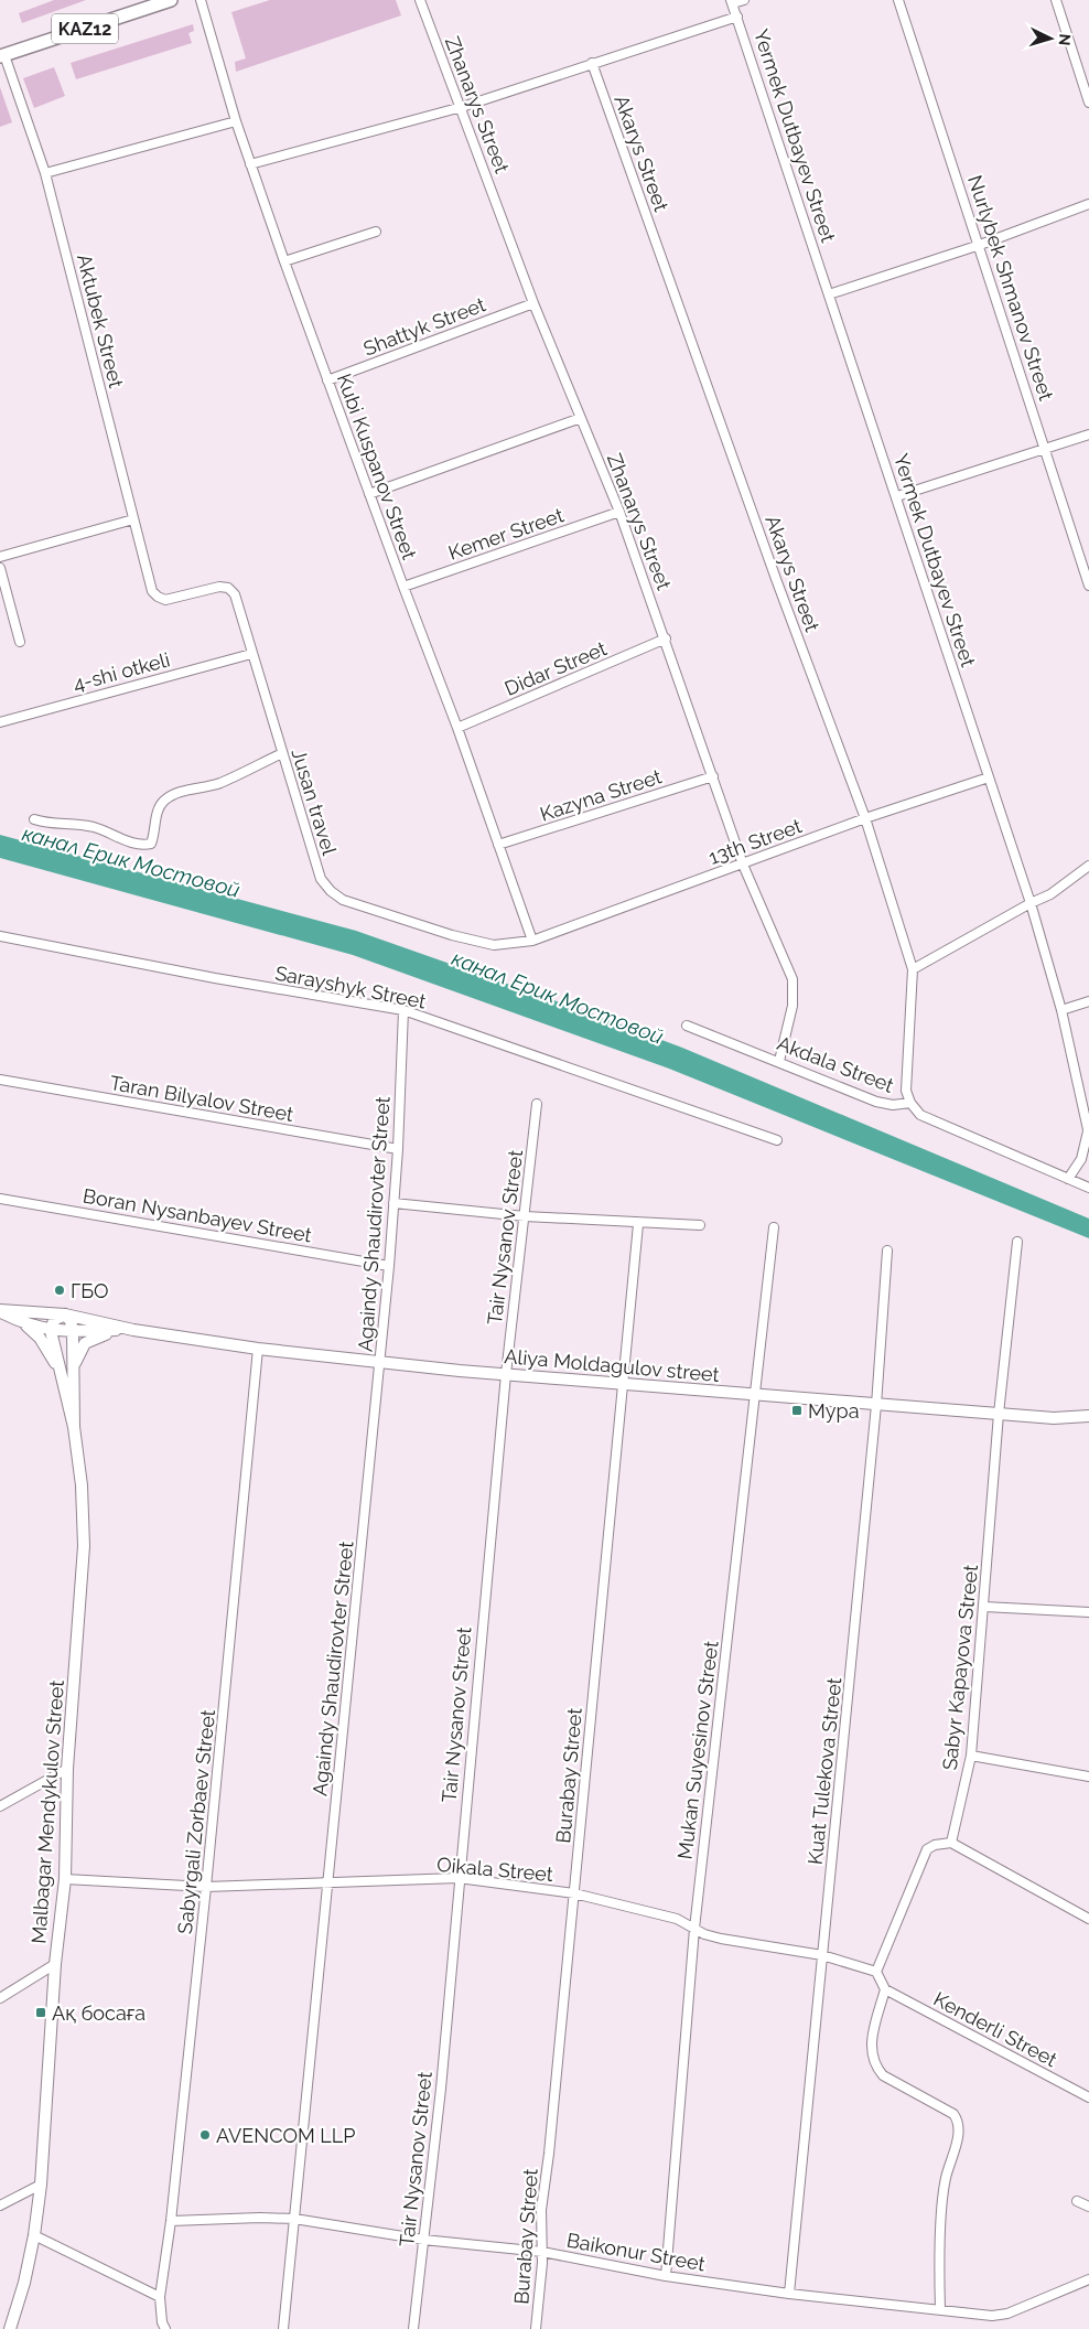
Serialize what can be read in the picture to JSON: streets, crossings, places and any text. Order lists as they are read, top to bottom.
{
  "streets": {
    "main road": ["KAZ12", "Aliya Moldagulov street", "Malbagar Mendykulov Street"],
    "street": [
      "Zhanarys Street",
      "Yermek Dutbayev Street",
      "Akarys Street",
      "Nurlybek Shmanov Street",
      "Aktubek Street",
      "Shattyk Street",
      "Kubi Kuspanov Street",
      "Kemer Street",
      "Didar Street",
      "4-shi otkeli",
      "Kazyna Street",
      "Jusan travel",
      "13th Street",
      "Sarayshyk Street",
      "Akdala Street",
      "Taran Bilyalov Street",
      "Boran Nysanbayev Street",
      "Againdy Shaudirovter Street",
      "Tair Nysanov Street",
      "Sabyr Kapayova Street",
      "Mukan Suyesinov Street",
      "Kuat Tulekova Street",
      "Burabay Street",
      "Sabyrgali Zorbaev Street",
      "Oikala Street",
      "Kenderli Street",
      "Baikonur Street"
    ]
  },
  "crossings": [
    ["KAZ12", "Aktubek Street"],
    ["Zhanarys Street", "Shattyk Street"],
    ["Zhanarys Street", "Kemer Street"],
    ["Zhanarys Street", "Didar Street"],
    ["Zhanarys Street", "Kazyna Street"],
    ["Zhanarys Street", "13th Street"],
    ["Zhanarys Street", "Akdala Street"],
    ["Yermek Dutbayev Street", "13th Street"],
    ["Akarys Street", "13th Street"],
    ["Akarys Street", "Akdala Street"],
    ["Aktubek Street", "Jusan travel"],
    ["Shattyk Street", "Kubi Kuspanov Street"],
    ["Kubi Kuspanov Street", "Kemer Street"],
    ["Kubi Kuspanov Street", "Didar Street"],
    ["Kubi Kuspanov Street", "Kazyna Street"],
    ["Kubi Kuspanov Street", "Jusan travel"],
    ["Kubi Kuspanov Street", "13th Street"],
    ["4-shi otkeli", "Jusan travel"],
    ["Jusan travel", "13th Street"],
    ["Sarayshyk Street", "Againdy Shaudirovter Street"],
    ["Taran Bilyalov Street", "Againdy Shaudirovter Street"],
    ["Boran Nysanbayev Street", "Againdy Shaudirovter Street"],
    ["Againdy Shaudirovter Street", "Aliya Moldagulov street"],
    ["Againdy Shaudirovter Street", "Oikala Street"],
    ["Againdy Shaudirovter Street", "Baikonur Street"],
    ["Tair Nysanov Street", "Aliya Moldagulov street"],
    ["Tair Nysanov Street", "Oikala Street"],
    ["Tair Nysanov Street", "Baikonur Street"],
    ["Aliya Moldagulov street", "Sabyr Kapayova Street"],
    ["Aliya Moldagulov street", "Mukan Suyesinov Street"],
    ["Aliya Moldagulov street", "Kuat Tulekova Street"],
    ["Aliya Moldagulov street", "Burabay Street"],
    ["Aliya Moldagulov street", "Malbagar Mendykulov Street"],
    ["Aliya Moldagulov street", "Sabyrgali Zorbaev Street"],
    ["Mukan Suyesinov Street", "Oikala Street"],
    ["Mukan Suyesinov Street", "Baikonur Street"],
    ["Kuat Tulekova Street", "Oikala Street"],
    ["Kuat Tulekova Street", "Baikonur Street"],
    ["Burabay Street", "Oikala Street"],
    ["Burabay Street", "Baikonur Street"],
    ["Malbagar Mendykulov Street", "Oikala Street"],
    ["Sabyrgali Zorbaev Street", "Oikala Street"],
    ["Sabyrgali Zorbaev Street", "Baikonur Street"]
  ],
  "water": ["канал Ерик Мостовой"],
  "places": {
    "other": ["ГБО", "AVENCOM LLP"],
    "transit": ["Мура", "Ақ босаға"]
  },
  "north": "right"
}
